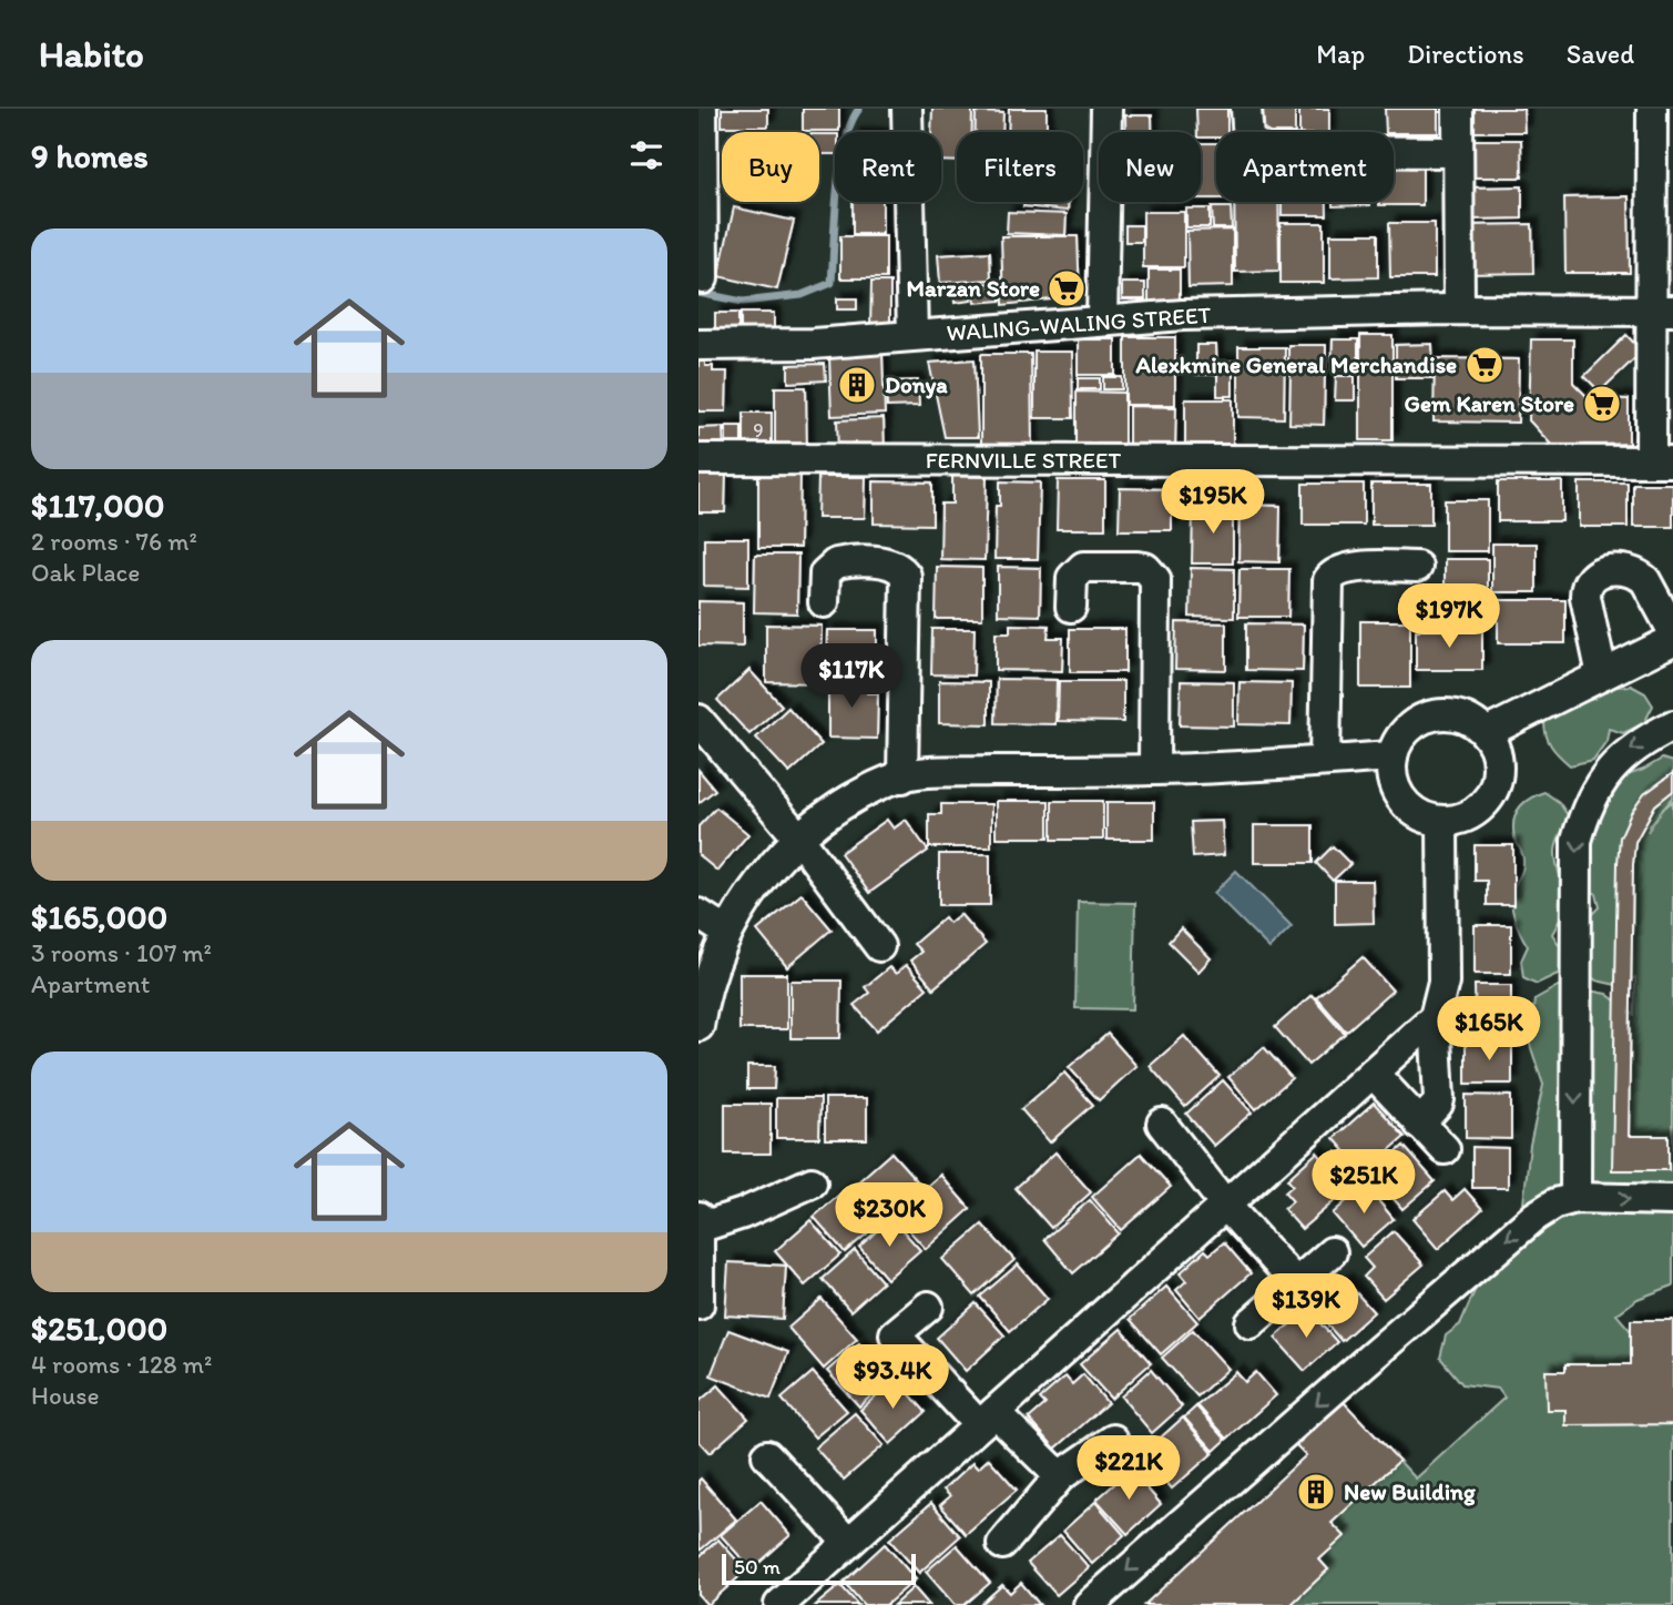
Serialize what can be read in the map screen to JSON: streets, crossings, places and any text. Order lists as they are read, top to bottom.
{
  "streets": {
    "street": ["WALING-WALING STREET", "FERNVILLE STREET"]
  },
  "places": {
    "supermarket": ["Marzan Store", "Alexkmine General Merchandise", "Gem Karen Store"],
    "building": ["Donya", "New Building"]
  },
  "house_numbers": ["9"],
  "scale_bar": "50 m",
  "page": {
    "header": "Habito",
    "nav": ["Map", "Directions", "Saved"],
    "heading": "9 homes",
    "chip": [
      "Buy",
      "Rent",
      "Filters",
      "New",
      "Apartment"
    ],
    "list": [
      {
        "name": "$117,000",
        "note": "2 rooms · 76 m² · Oak Place"
      },
      {
        "name": "$165,000",
        "note": "3 rooms · 107 m² · Apartment"
      },
      {
        "name": "$251,000",
        "note": "4 rooms · 128 m² · House"
      }
    ],
    "price": [
      "$195K",
      "$197K",
      "$117K",
      "$165K",
      "$251K",
      "$230K",
      "$139K",
      "$93.4K",
      "$221K"
    ],
    "scale": "50 m"
  }
}
